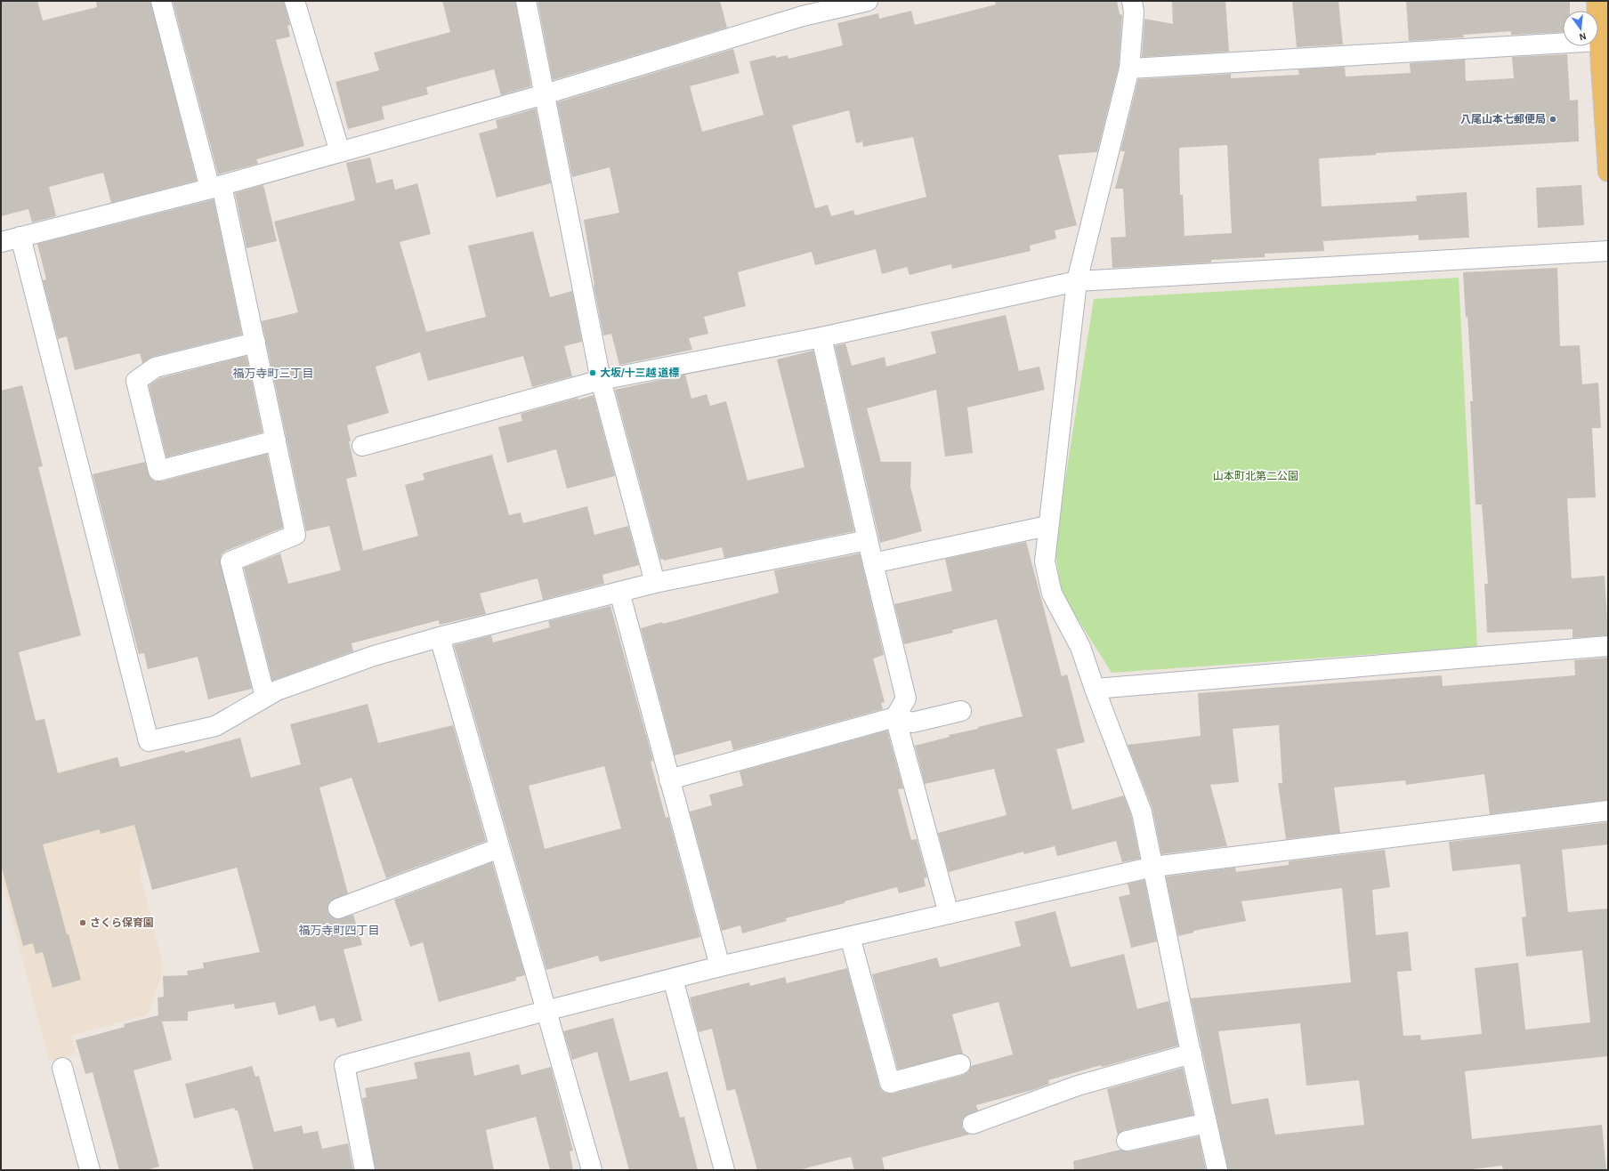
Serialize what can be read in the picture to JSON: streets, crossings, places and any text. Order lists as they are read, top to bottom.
{
  "districts": ["福万寺町三丁目", "福万寺町四丁目"],
  "parks": ["山本町北第二公園"],
  "places": ["八尾山本七郵便局", "大坂/十三越 道標", "さくら保育園"],
  "north": "bottom"
}
